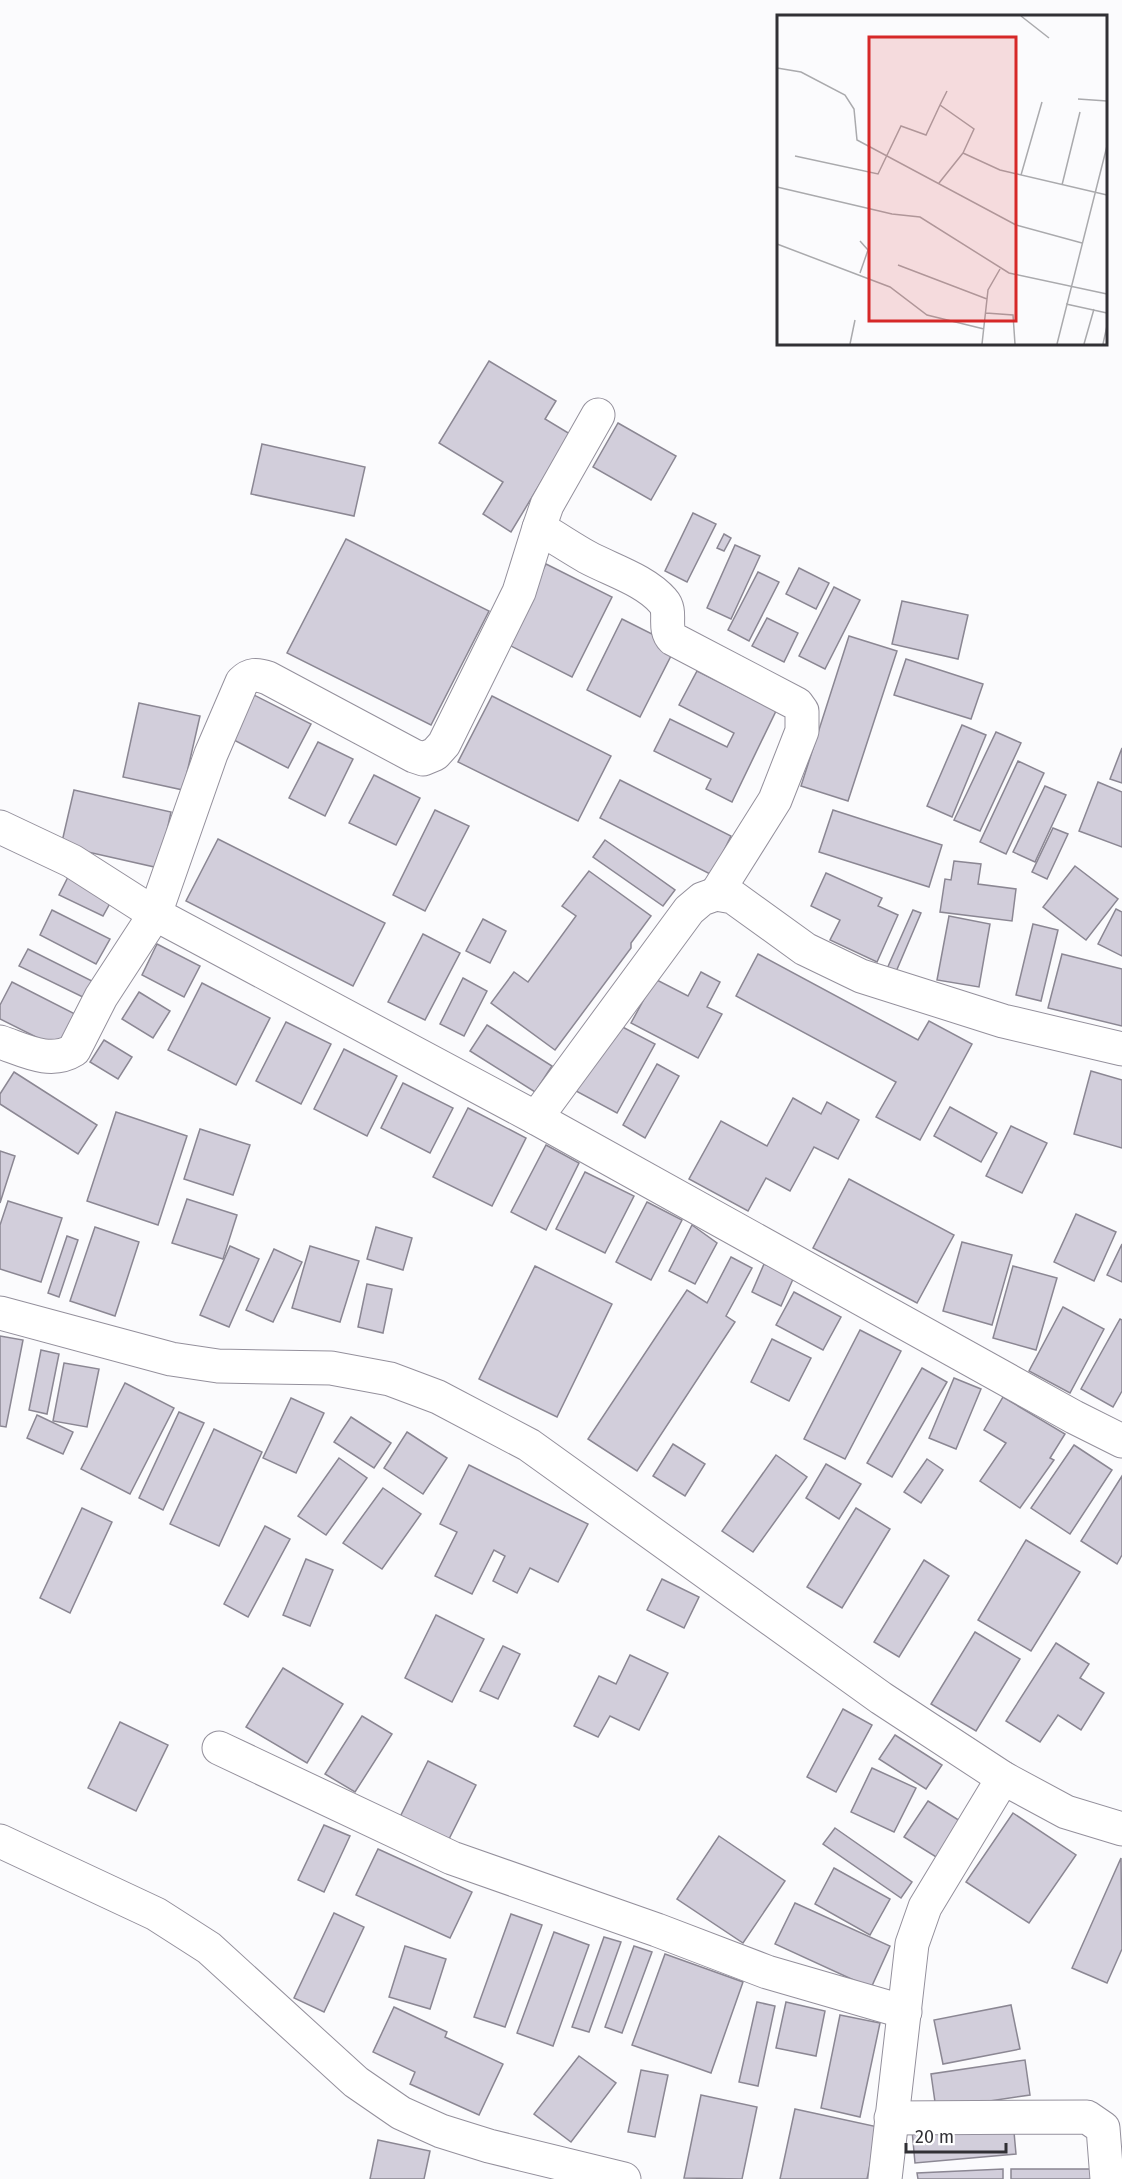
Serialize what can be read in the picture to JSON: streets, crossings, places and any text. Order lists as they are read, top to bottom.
{
  "scale_bar": "20 m"
}
